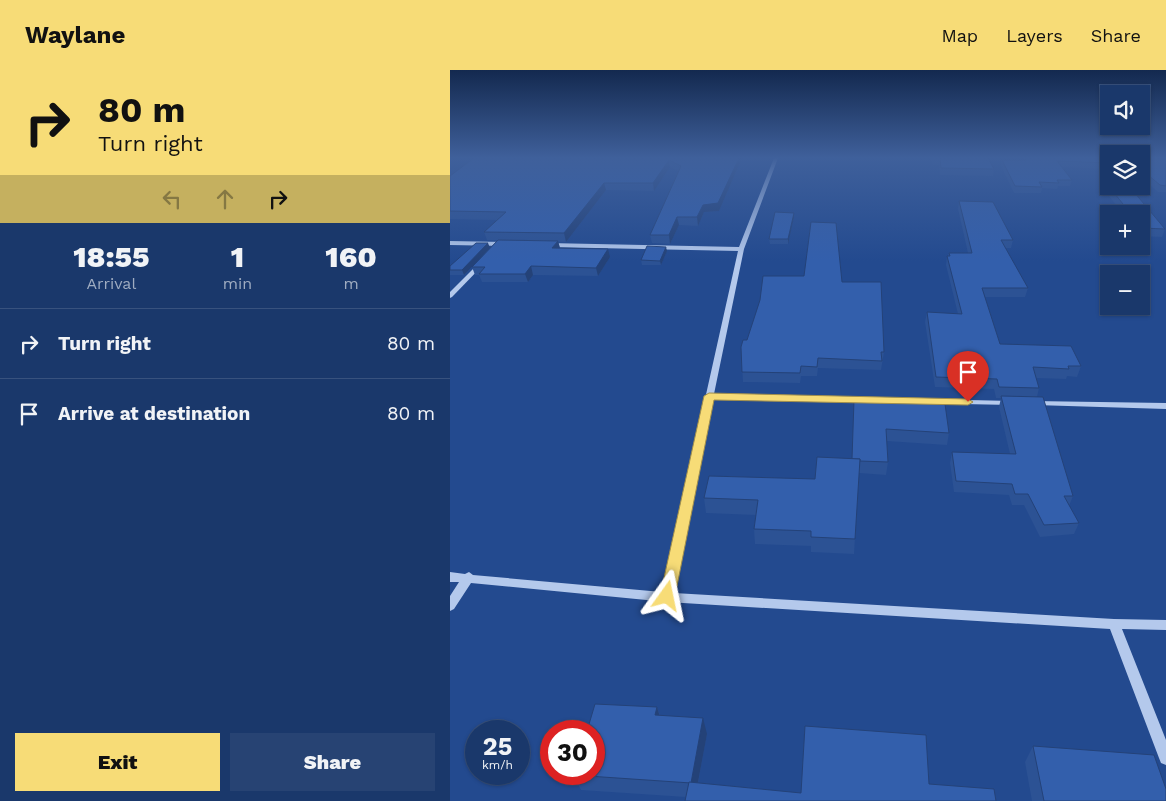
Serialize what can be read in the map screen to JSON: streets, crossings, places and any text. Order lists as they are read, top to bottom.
{
  "page": {
    "header": "Waylane",
    "nav": ["Map", "Layers", "Share"],
    "turn": ["80 m", "Turn right"],
    "map_buttons": ["+", "−"],
    "eta": [
      "18:55",
      "Arrival",
      "1",
      "min",
      "160",
      "m"
    ],
    "list": [
      {
        "name": "Turn right",
        "value": "80 m"
      },
      {
        "name": "Arrive at destination",
        "value": "80 m"
      }
    ],
    "speed": "25 km/h",
    "limit": "30",
    "buttons": ["Exit", "Share"]
  }
}
